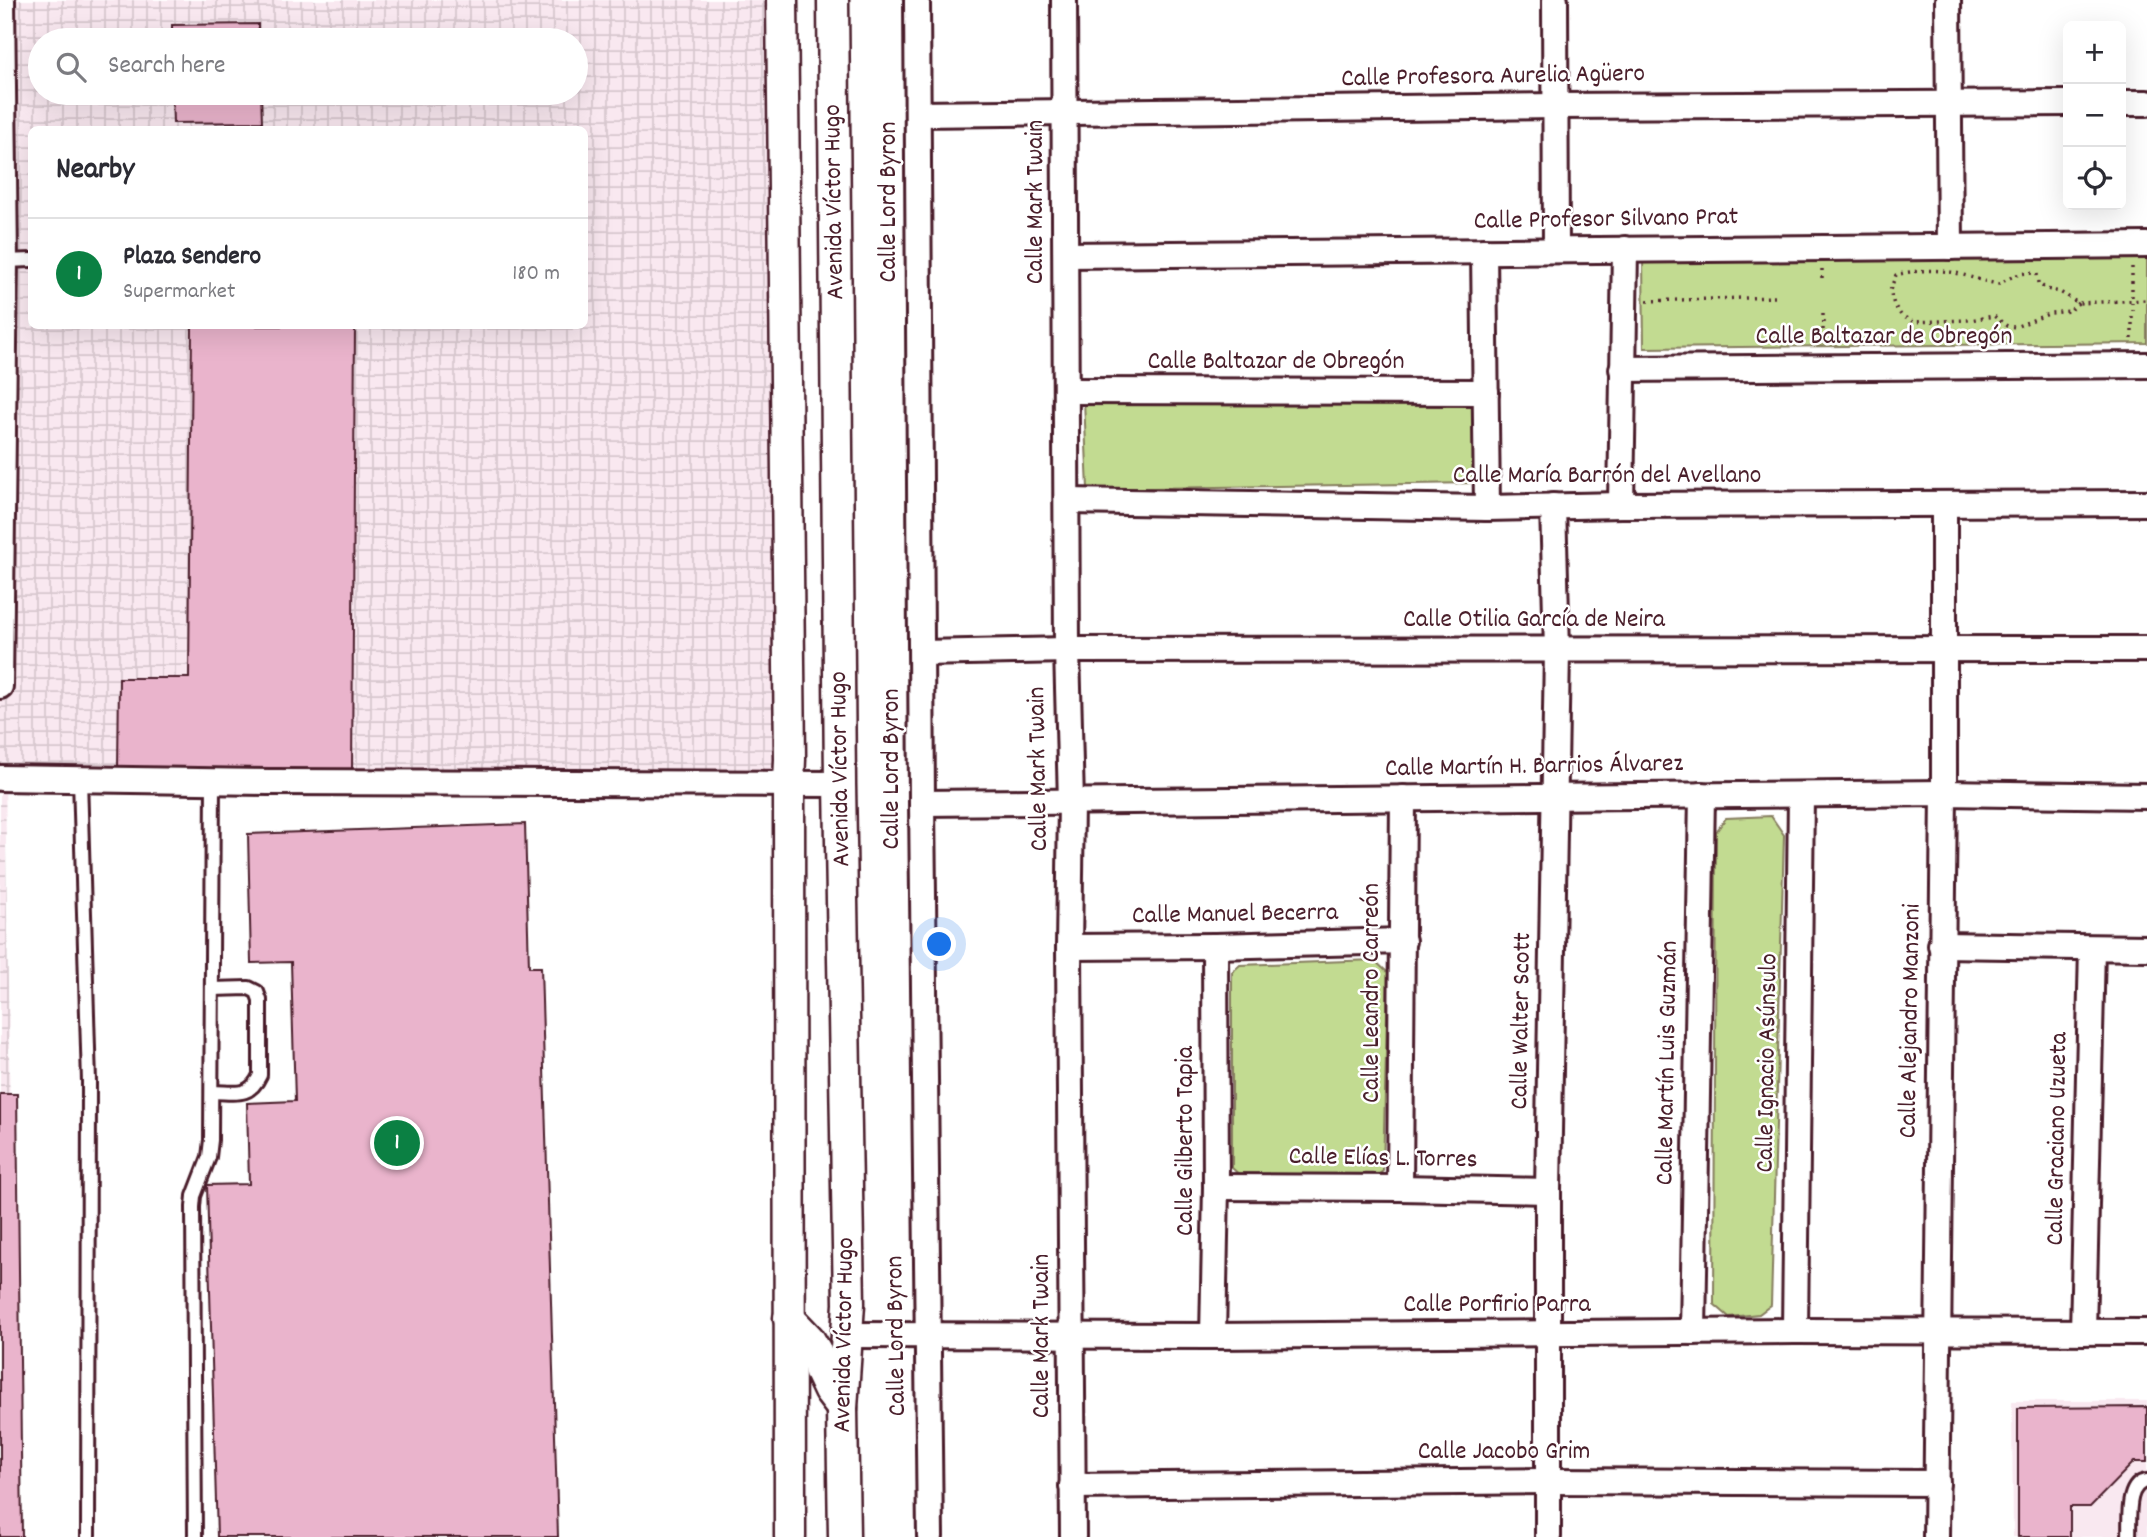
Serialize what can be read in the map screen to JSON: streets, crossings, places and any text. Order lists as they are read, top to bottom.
{
  "streets": {
    "street": [
      "Calle Profesora Aurelia Agüero",
      "Avenida Víctor Hugo",
      "Calle Lord Byron",
      "Calle Mark Twain",
      "Calle Profesor Silvano Prat",
      "Calle Baltazar de Obregón",
      "Calle María Barrón del Avellano",
      "Calle Otilia García de Neira",
      "Calle Martín H. Barrios Álvarez",
      "Calle Manuel Becerra",
      "Calle Leandro Carreón",
      "Calle Walter Scott",
      "Calle Alejandro Manzoni",
      "Calle Martín Luis Guzmán",
      "Calle Ignacio Asúnsulo",
      "Calle Graciano Uzueta",
      "Calle Gilberto Tapia",
      "Calle Elías L. Torres",
      "Calle Porfirio Parra",
      "Calle Jacobo Grim"
    ]
  },
  "crossings": [
    ["Calle Profesora Aurelia Agüero", "Calle Lord Byron"],
    ["Calle Profesora Aurelia Agüero", "Calle Mark Twain"],
    ["Avenida Víctor Hugo", "Calle Porfirio Parra"],
    ["Calle Lord Byron", "Calle Otilia García de Neira"],
    ["Calle Lord Byron", "Calle Martín H. Barrios Álvarez"],
    ["Calle Lord Byron", "Calle Porfirio Parra"],
    ["Calle Mark Twain", "Calle Profesor Silvano Prat"],
    ["Calle Mark Twain", "Calle Baltazar de Obregón"],
    ["Calle Mark Twain", "Calle María Barrón del Avellano"],
    ["Calle Mark Twain", "Calle Otilia García de Neira"],
    ["Calle Mark Twain", "Calle Martín H. Barrios Álvarez"],
    ["Calle Mark Twain", "Calle Manuel Becerra"],
    ["Calle Mark Twain", "Calle Porfirio Parra"],
    ["Calle Mark Twain", "Calle Jacobo Grim"],
    ["Calle María Barrón del Avellano", "Calle Walter Scott"],
    ["Calle María Barrón del Avellano", "Calle Alejandro Manzoni"],
    ["Calle Otilia García de Neira", "Calle Walter Scott"],
    ["Calle Otilia García de Neira", "Calle Alejandro Manzoni"],
    ["Calle Martín H. Barrios Álvarez", "Calle Leandro Carreón"],
    ["Calle Martín H. Barrios Álvarez", "Calle Walter Scott"],
    ["Calle Martín H. Barrios Álvarez", "Calle Alejandro Manzoni"],
    ["Calle Martín H. Barrios Álvarez", "Calle Martín Luis Guzmán"],
    ["Calle Martín H. Barrios Álvarez", "Calle Ignacio Asúnsulo"],
    ["Calle Manuel Becerra", "Calle Leandro Carreón"],
    ["Calle Manuel Becerra", "Calle Gilberto Tapia"],
    ["Calle Leandro Carreón", "Calle Elías L. Torres"],
    ["Calle Walter Scott", "Calle Elías L. Torres"],
    ["Calle Walter Scott", "Calle Porfirio Parra"],
    ["Calle Walter Scott", "Calle Jacobo Grim"],
    ["Calle Alejandro Manzoni", "Calle Porfirio Parra"],
    ["Calle Alejandro Manzoni", "Calle Jacobo Grim"],
    ["Calle Martín Luis Guzmán", "Calle Porfirio Parra"],
    ["Calle Ignacio Asúnsulo", "Calle Porfirio Parra"],
    ["Calle Graciano Uzueta", "Calle Porfirio Parra"],
    ["Calle Gilberto Tapia", "Calle Elías L. Torres"],
    ["Calle Gilberto Tapia", "Calle Porfirio Parra"]
  ],
  "page": {
    "map_buttons": ["+", "−"],
    "search": "Search here",
    "heading": "Nearby",
    "list": [
      {
        "mark": "1",
        "name": "Plaza Sendero",
        "note": "Supermarket",
        "value": "180 m"
      }
    ],
    "pins": "1"
  }
}
